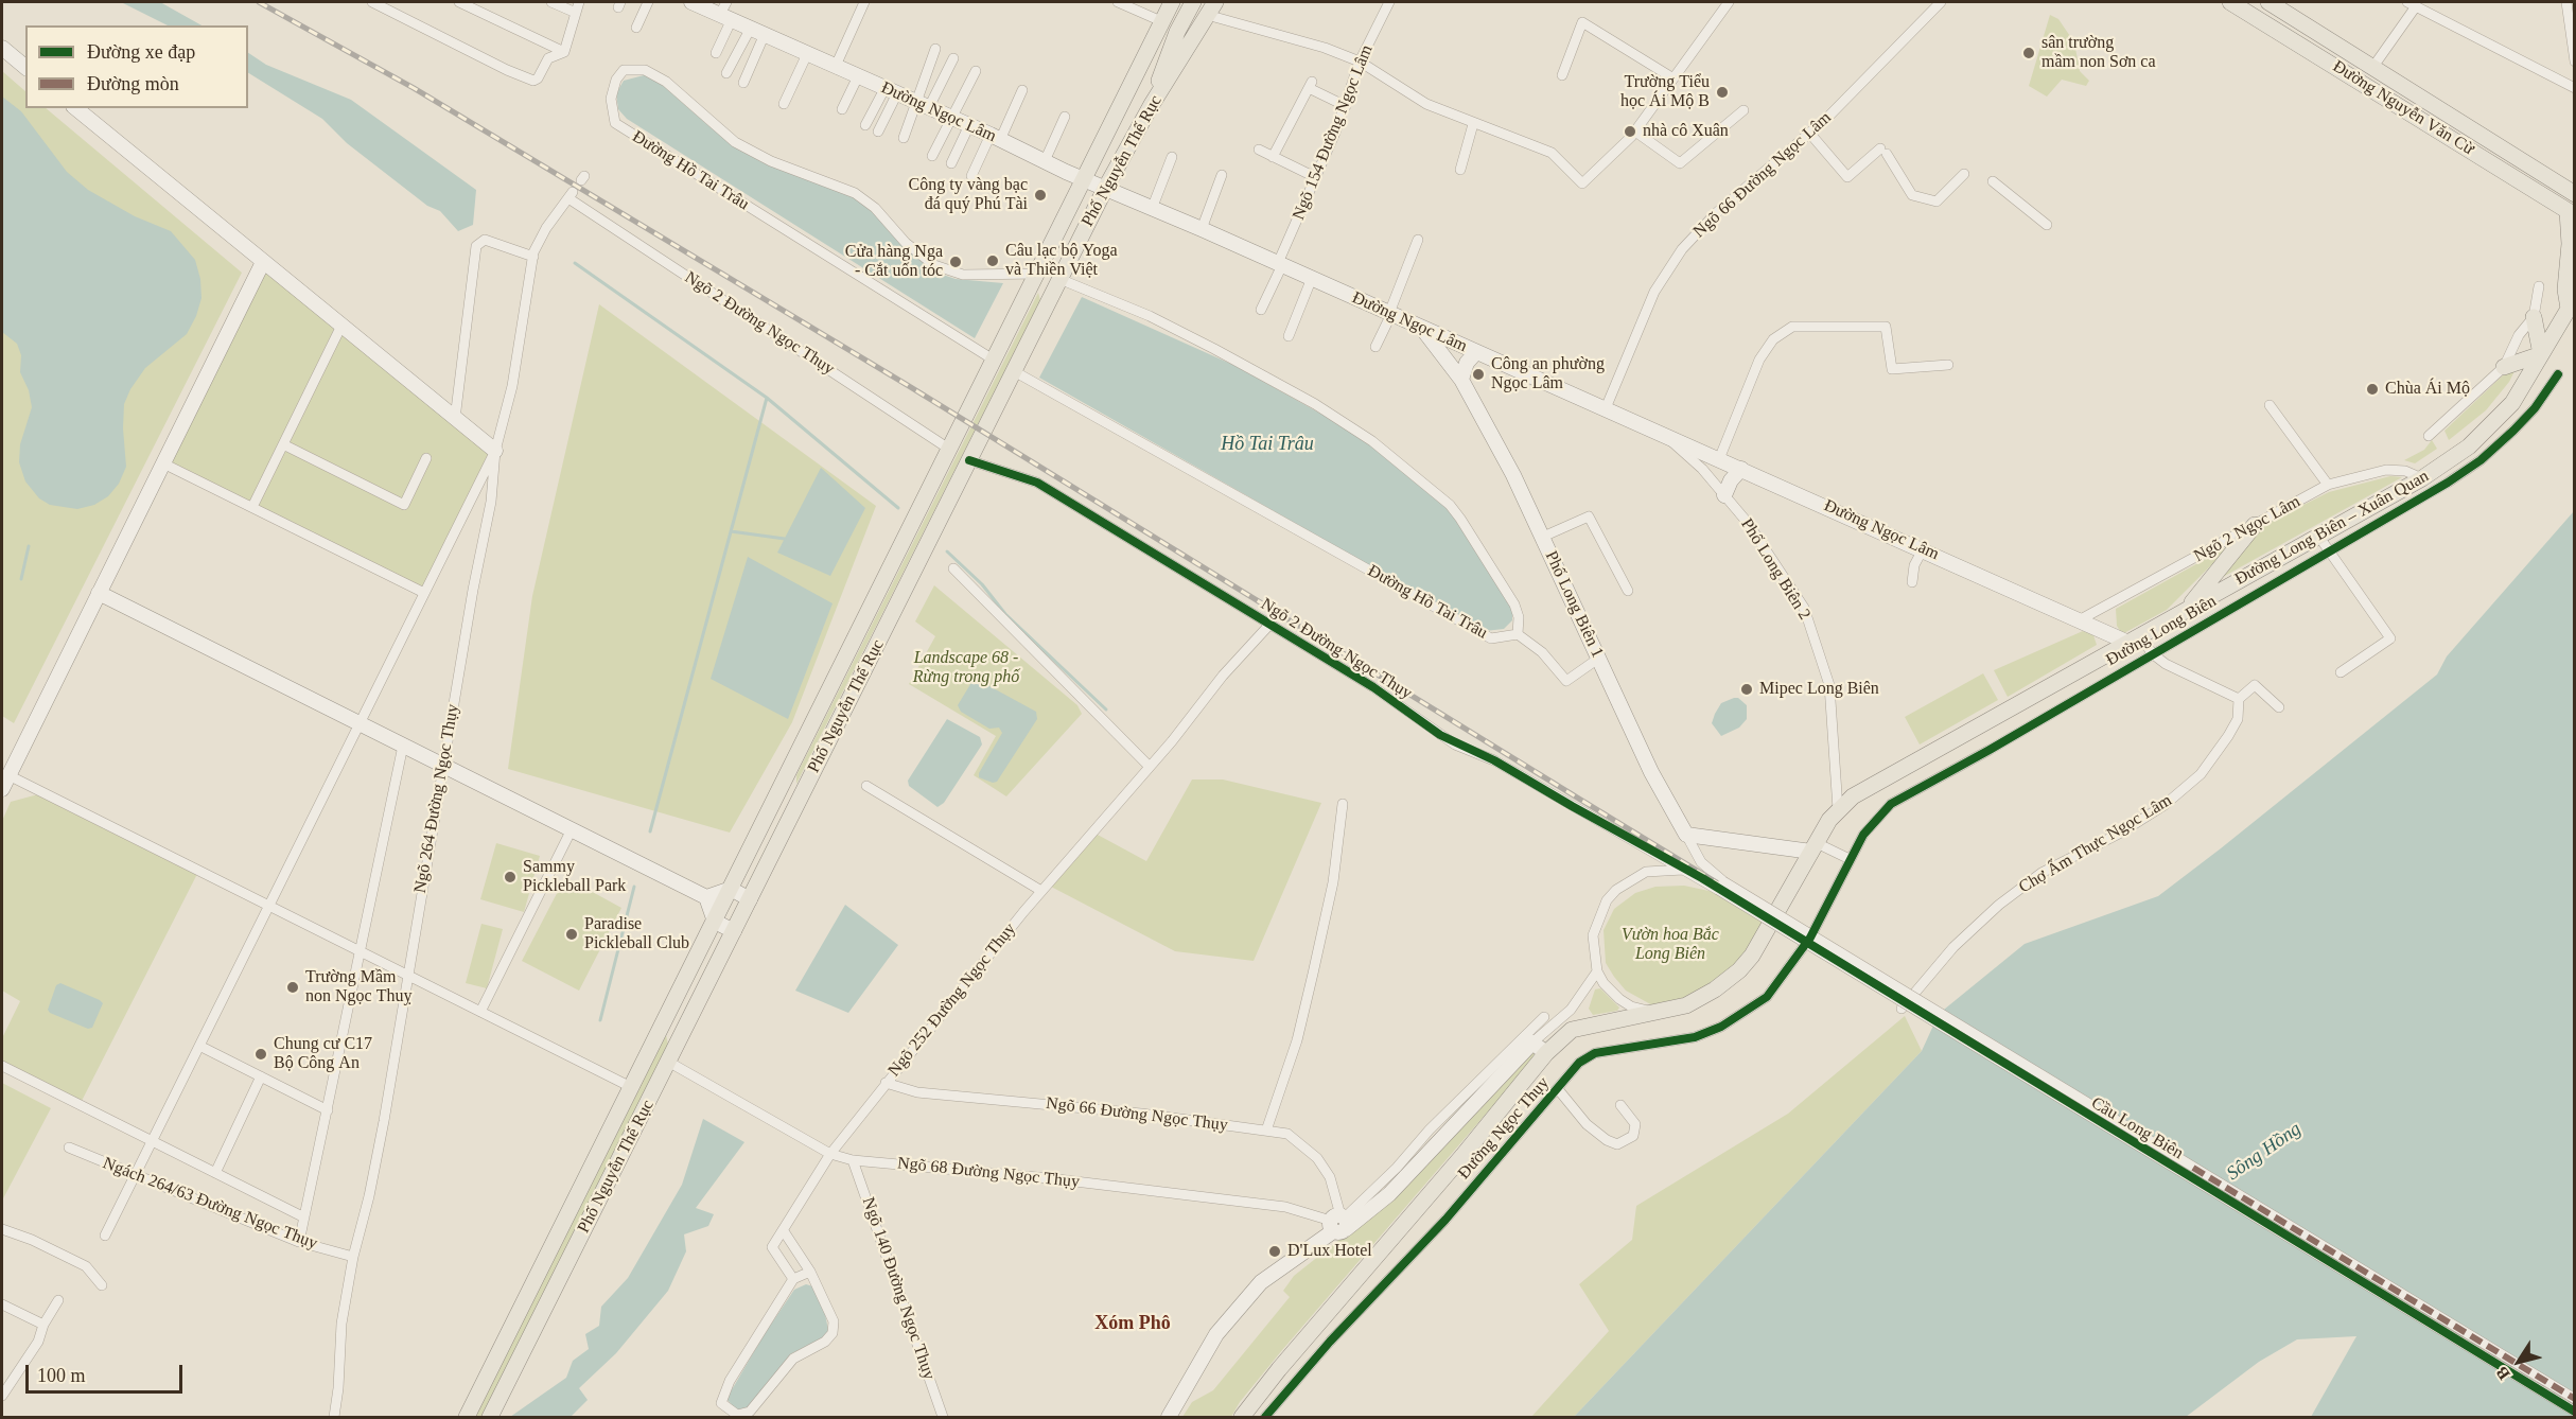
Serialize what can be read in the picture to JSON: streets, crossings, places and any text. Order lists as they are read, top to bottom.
{
  "streets": {
    "main road": [
      "Đường Nguyễn Văn Cừ",
      "Phố Nguyễn Thế Rục",
      "Đường Long Biên – Xuân Quan",
      "Đường Ngọc Thụy"
    ],
    "street": [
      "Đường Ngọc Lâm",
      "Ngõ 154 Đường Ngọc Lâm",
      "Đường Hồ Tai Trâu",
      "Ngõ 66 Đường Ngọc Lâm",
      "Ngõ 2 Đường Ngọc Thụy",
      "Ngõ 2 Ngọc Lâm",
      "Phố Long Biên 2",
      "Phố Long Biên 1",
      "Đường Long Biên",
      "Ngõ 264 Đường Ngọc Thụy",
      "Chợ Ẩm Thực Ngọc Lâm",
      "Ngõ 252 Đường Ngọc Thụy",
      "Ngõ 66 Đường Ngọc Thụy",
      "Cầu Long Biên",
      "Ngõ 68 Đường Ngọc Thụy",
      "Ngách 264/63 Đường Ngọc Thụy",
      "Ngõ 140 Đường Ngọc Thụy"
    ]
  },
  "crossings": [
    ["Đường Ngọc Lâm", "Ngõ 154 Đường Ngọc Lâm"],
    ["Đường Ngọc Lâm", "Phố Nguyễn Thế Rục"],
    ["Đường Ngọc Lâm", "Ngõ 66 Đường Ngọc Lâm"],
    ["Đường Ngọc Lâm", "Đường Long Biên – Xuân Quan"],
    ["Đường Ngọc Lâm", "Ngõ 2 Ngọc Lâm"],
    ["Đường Ngọc Lâm", "Phố Long Biên 2"],
    ["Đường Ngọc Lâm", "Phố Long Biên 1"],
    ["Phố Nguyễn Thế Rục", "Đường Hồ Tai Trâu"],
    ["Phố Nguyễn Thế Rục", "Ngõ 2 Đường Ngọc Thụy"],
    ["Phố Nguyễn Thế Rục", "Ngõ 68 Đường Ngọc Thụy"],
    ["Ngõ 2 Đường Ngọc Thụy", "Ngõ 264 Đường Ngọc Thụy"],
    ["Ngõ 2 Đường Ngọc Thụy", "Ngõ 252 Đường Ngọc Thụy"],
    ["Ngõ 2 Đường Ngọc Thụy", "Cầu Long Biên"],
    ["Đường Long Biên – Xuân Quan", "Ngõ 2 Ngọc Lâm"],
    ["Đường Long Biên – Xuân Quan", "Phố Long Biên 2"],
    ["Phố Long Biên 1", "Cầu Long Biên"],
    ["Đường Long Biên", "Đường Ngọc Thụy"],
    ["Ngõ 264 Đường Ngọc Thụy", "Ngách 264/63 Đường Ngọc Thụy"],
    ["Ngõ 252 Đường Ngọc Thụy", "Ngõ 66 Đường Ngọc Thụy"],
    ["Ngõ 252 Đường Ngọc Thụy", "Ngõ 68 Đường Ngọc Thụy"],
    ["Ngõ 66 Đường Ngọc Thụy", "Đường Ngọc Thụy"],
    ["Ngõ 66 Đường Ngọc Thụy", "Ngõ 68 Đường Ngọc Thụy"],
    ["Đường Ngọc Thụy", "Ngõ 68 Đường Ngọc Thụy"],
    ["Ngõ 68 Đường Ngọc Thụy", "Ngõ 140 Đường Ngọc Thụy"]
  ],
  "districts": ["Xóm Phô"],
  "water": ["Hồ Tai Trâu", "Sông Hồng"],
  "parks": ["Landscape 68 - Rừng trong phố", "Vườn hoa Bắc Long Biên"],
  "places": [
    "sân trường mầm non Sơn ca",
    "Trường Tiểu học Ái Mộ B",
    "nhà cô Xuân",
    "Công ty vàng bạc đá quý Phú Tài",
    "Câu lạc bộ Yoga và Thiền Việt",
    "Cửa hàng Nga - Cắt uốn tóc",
    "Công an phường Ngọc Lâm",
    "Chùa Ái Mộ",
    "Mipec Long Biên",
    "Sammy Pickleball Park",
    "Paradise Pickleball Club",
    "Trường Mầm non Ngọc Thuỵ",
    "Chung cư C17 Bộ Công An",
    "D'Lux Hotel"
  ],
  "legend": ["Đường xe đạp", "Đường mòn"],
  "scale_bar": "100 m",
  "north": "bottom left"
}
